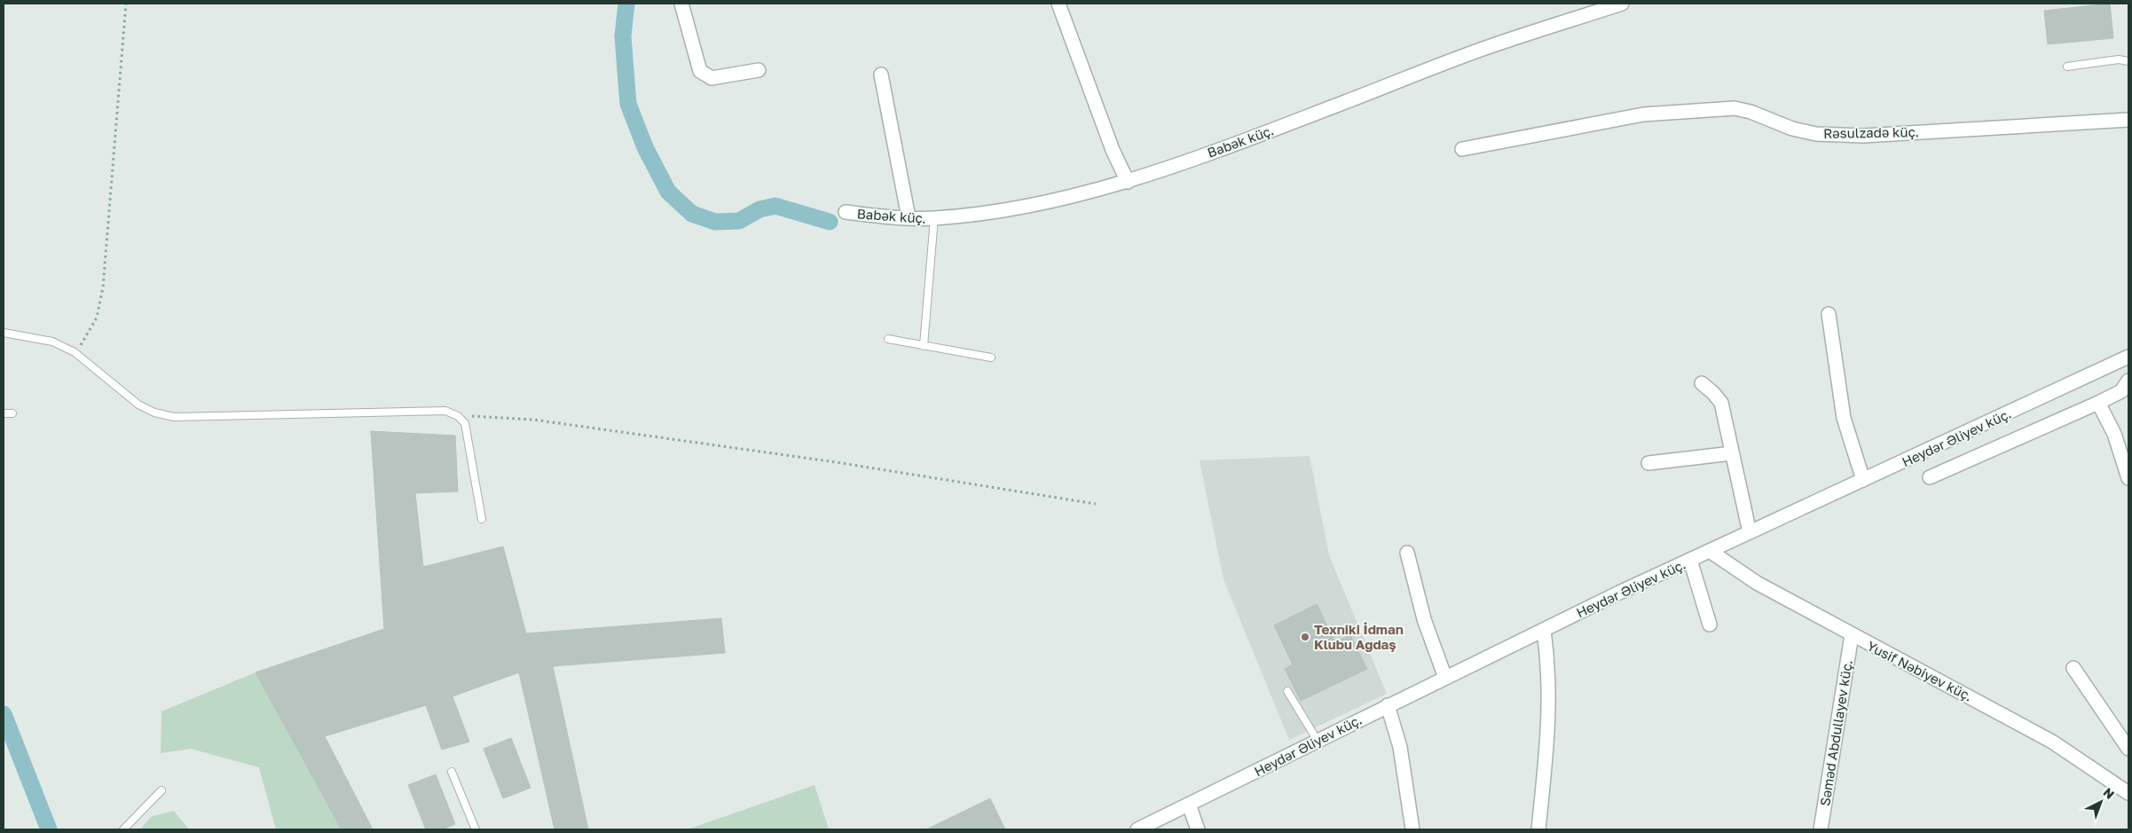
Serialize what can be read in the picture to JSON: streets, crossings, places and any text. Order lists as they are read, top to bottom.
{
  "streets": {
    "street": [
      "Rəsulzadə küç.",
      "Babək küç.",
      "Heydər Əliyev küç.",
      "Yusif Nəbiyev küç.",
      "Səməd Abdullayev küç."
    ]
  },
  "crossings": [
    ["Heydər Əliyev küç.", "Yusif Nəbiyev küç."],
    ["Yusif Nəbiyev küç.", "Səməd Abdullayev küç."]
  ],
  "places": ["Texniki İdman Klubu Ağdaş"],
  "north": "top right"
}
